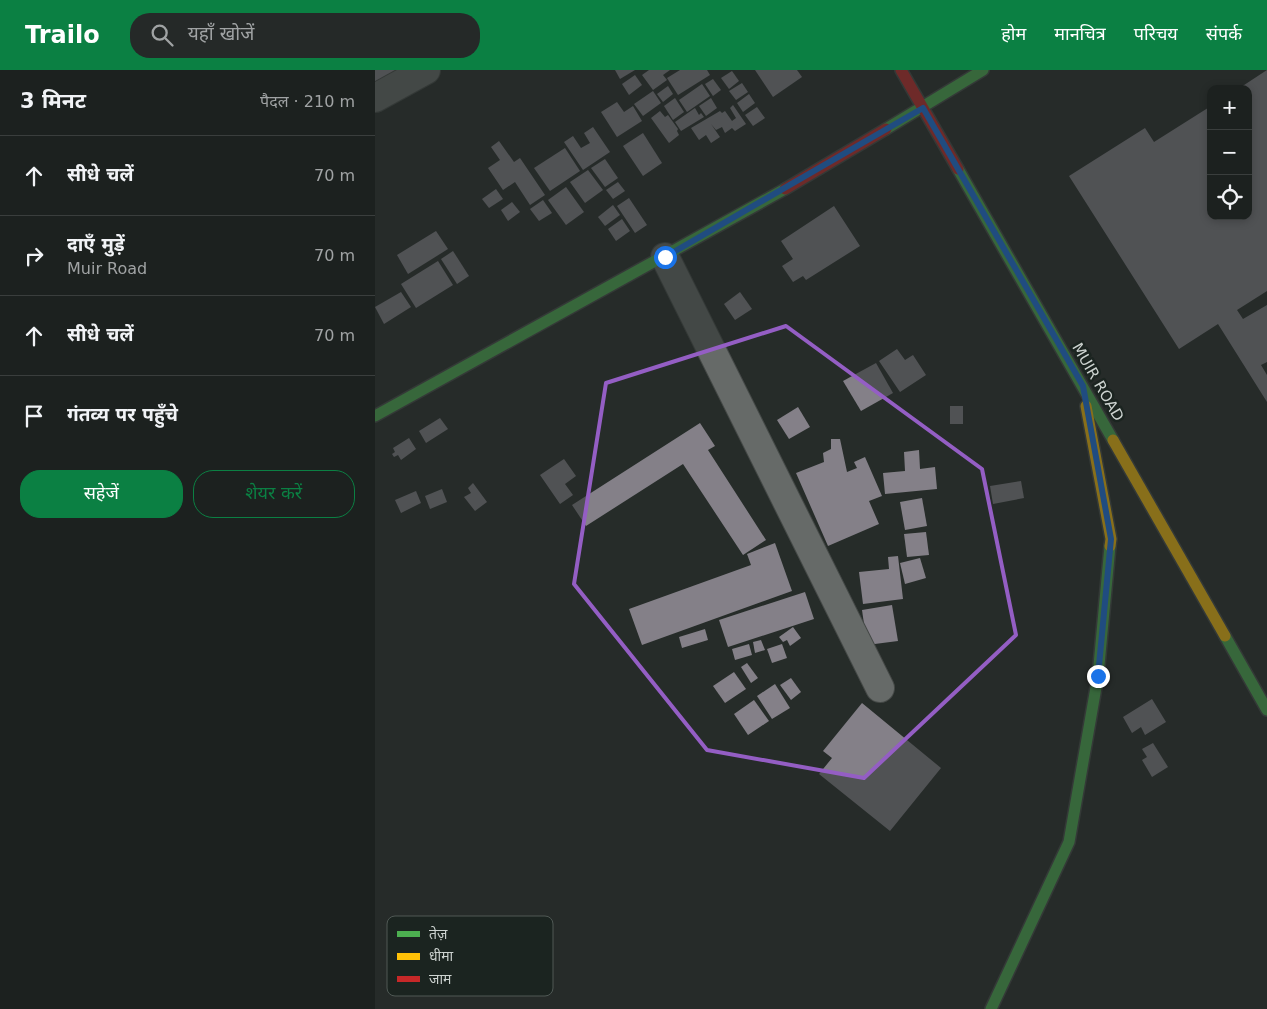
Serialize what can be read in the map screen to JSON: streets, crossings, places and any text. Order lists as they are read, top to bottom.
{
  "streets": {
    "street": ["MUIR ROAD"]
  },
  "legend": ["तेज़", "धीमा", "जाम"],
  "page": {
    "header": "Trailo",
    "search": "यहाँ खोजें",
    "nav": [
      "होम",
      "मानचित्र",
      "परिचय",
      "संपर्क"
    ],
    "heading": ["3 मिनट", "पैदल · 210 m"],
    "map_buttons": ["+", "−"],
    "list": [
      ["सीधे चलें", "70 m"],
      ["दाएँ मुड़ें", "Muir Road", "70 m"],
      ["सीधे चलें", "70 m"],
      "गंतव्य पर पहुँचे"
    ],
    "buttons": ["सहेजें", "शेयर करें"]
  }
}
